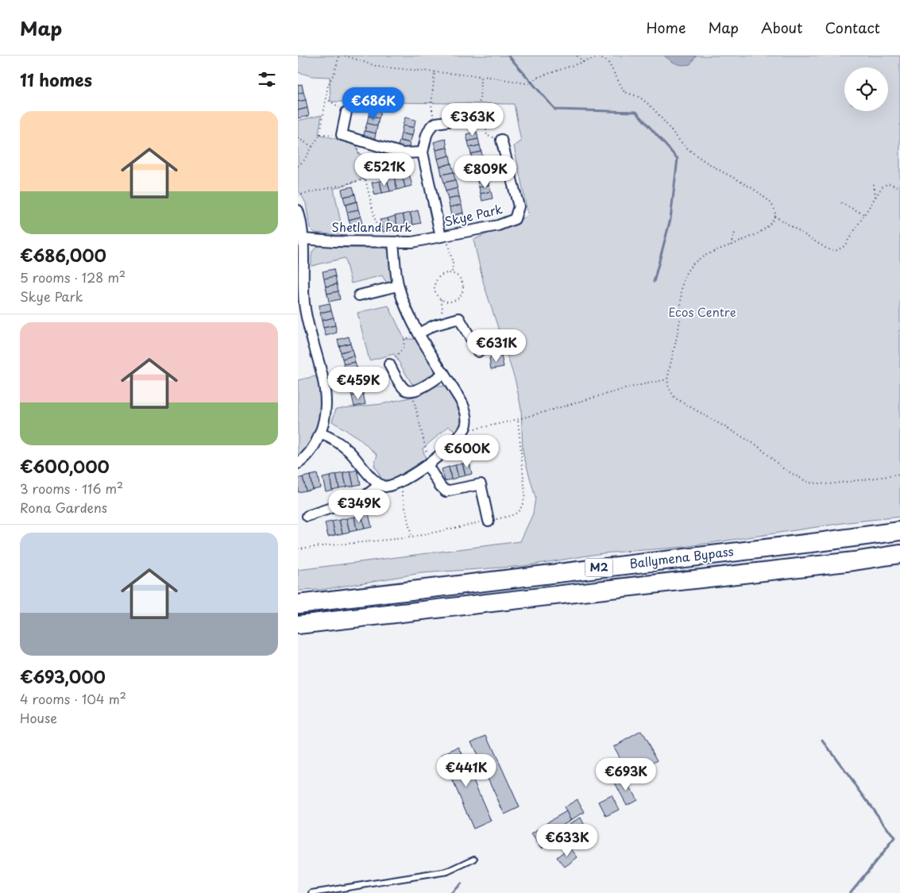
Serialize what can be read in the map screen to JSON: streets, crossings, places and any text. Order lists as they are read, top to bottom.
{
  "streets": {
    "highway": ["Ballymena Bypass", "M2"],
    "street": ["Skye Park", "Shetland Park"]
  },
  "crossings": [
    ["Skye Park", "Shetland Park"]
  ],
  "parks": ["Ecos Centre"],
  "page": {
    "header": "Map",
    "nav": [
      "Home",
      "Map",
      "About",
      "Contact"
    ],
    "heading": "11 homes",
    "price": [
      "€686K",
      "€363K",
      "€521K",
      "€809K",
      "€631K",
      "€459K",
      "€600K",
      "€349K",
      "€441K",
      "€693K",
      "€633K"
    ],
    "list": [
      {
        "name": "€686,000",
        "note": "5 rooms · 128 m² · Skye Park"
      },
      {
        "name": "€600,000",
        "note": "3 rooms · 116 m² · Rona Gardens"
      },
      {
        "name": "€693,000",
        "note": "4 rooms · 104 m² · House"
      }
    ]
  }
}
